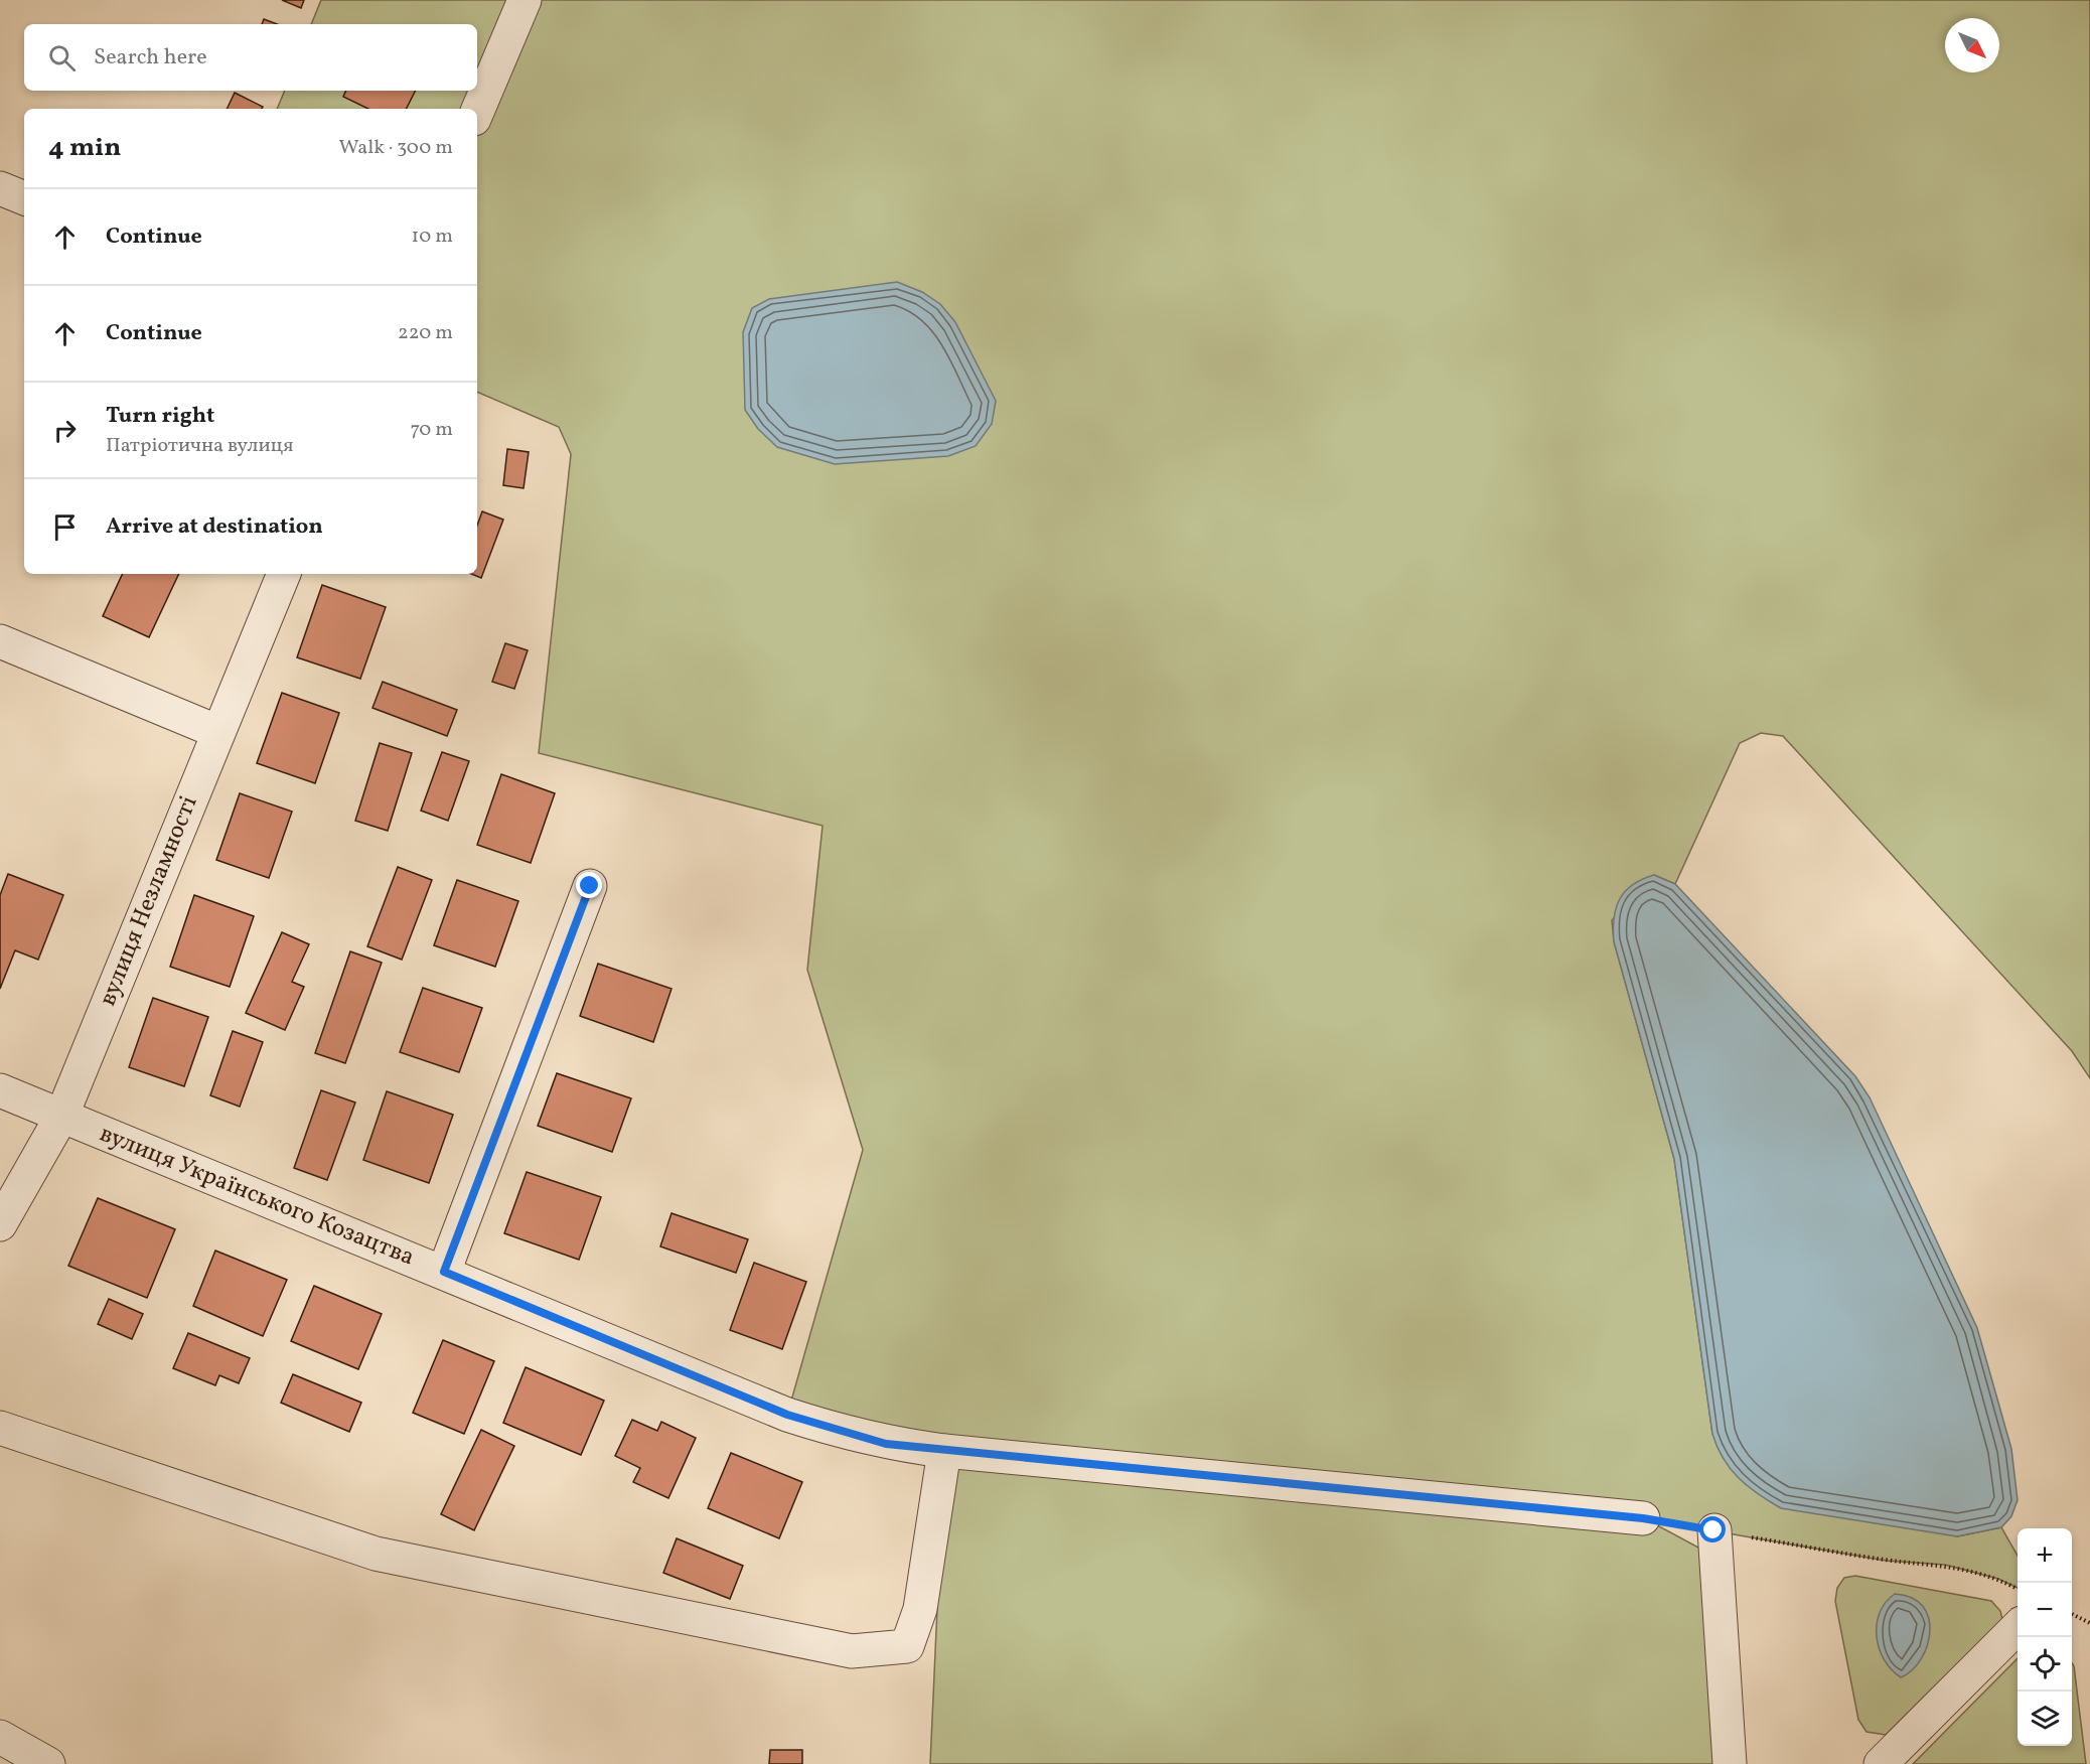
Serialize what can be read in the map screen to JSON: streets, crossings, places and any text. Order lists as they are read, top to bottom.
{
  "streets": {
    "street": ["вулиця Незламності", "вулиця Українського Козацтва"]
  },
  "crossings": [
    ["вулиця Незламності", "вулиця Українського Козацтва"]
  ],
  "north": "bottom right",
  "page": {
    "search": "Search here",
    "heading": ["4 min", "Walk · 300 m"],
    "list": [
      ["Continue", "10 m"],
      ["Continue", "220 m"],
      ["Turn right", "Патріотична вулиця", "70 m"],
      "Arrive at destination"
    ],
    "map_buttons": ["+", "−"]
  }
}
